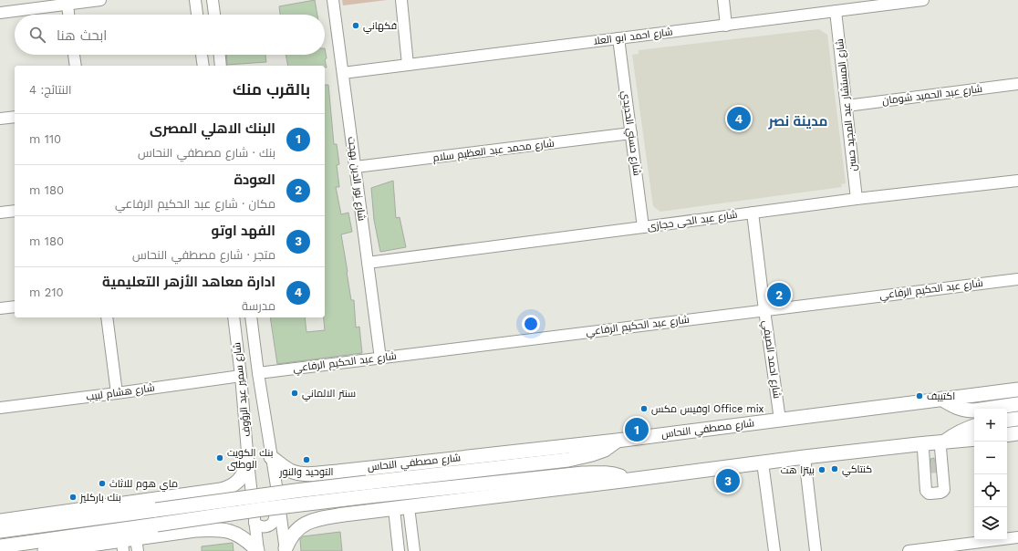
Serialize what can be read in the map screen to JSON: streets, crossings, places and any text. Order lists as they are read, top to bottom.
{
  "streets": {
    "main road": ["شارع مصطفي النحاس"],
    "street": [
      "شارع احمد ابو العلا",
      "شارع عبد الحميد شومان",
      "شارع المستشار عبد المجيد حسن",
      "شارع حسني الحديدي",
      "شارع محمد عبد العظيم سلام",
      "شارع نور الدين بهجت",
      "شارع عبد الحى حجازى",
      "شارع عبد الحكيم الرفاعي",
      "شارع احمد الصيفي",
      "شارع سمير عبد الرؤوف",
      "شارع هشام لبيب"
    ]
  },
  "crossings": [
    ["شارع احمد ابو العلا", "شارع المستشار عبد المجيد حسن"],
    ["شارع احمد ابو العلا", "شارع حسني الحديدي"],
    ["شارع احمد ابو العلا", "شارع نور الدين بهجت"],
    ["شارع عبد الحميد شومان", "شارع المستشار عبد المجيد حسن"],
    ["شارع المستشار عبد المجيد حسن", "شارع عبد الحى حجازى"],
    ["شارع حسني الحديدي", "شارع محمد عبد العظيم سلام"],
    ["شارع حسني الحديدي", "شارع عبد الحى حجازى"],
    ["شارع محمد عبد العظيم سلام", "شارع نور الدين بهجت"],
    ["شارع نور الدين بهجت", "شارع عبد الحى حجازى"],
    ["شارع نور الدين بهجت", "شارع عبد الحكيم الرفاعي"],
    ["شارع عبد الحى حجازى", "شارع احمد الصيفي"],
    ["شارع عبد الحكيم الرفاعي", "شارع احمد الصيفي"],
    ["شارع عبد الحكيم الرفاعي", "شارع سمير عبد الرؤوف"],
    ["شارع احمد الصيفي", "شارع مصطفي النحاس"],
    ["شارع سمير عبد الرؤوف", "شارع هشام لبيب"],
    ["شارع سمير عبد الرؤوف", "شارع مصطفي النحاس"]
  ],
  "districts": ["مدينة نصر"],
  "places": [
    "فكهاني",
    "سنتر الالماني",
    "اكتييف",
    "اوفيس مكس Office mix",
    "بنك الكويت الوطنى",
    "التوحيد والنور",
    "كنتاكي",
    "بيتزا هت",
    "ماي هوم للاثاث",
    "بنك باركليز"
  ],
  "page": {
    "search": "ابحث هنا",
    "heading": ["بالقرب منك", "النتائج: 4"],
    "pins": [
      "4",
      "2",
      "1",
      "3"
    ],
    "list": [
      {
        "mark": "1",
        "name": "البنك الاهلي المصرى",
        "note": "بنك · شارع مصطفي النحاس",
        "value": "110 m"
      },
      {
        "mark": "2",
        "name": "العودة",
        "note": "مكان · شارع عبد الحكيم الرفاعي",
        "value": "180 m"
      },
      {
        "mark": "3",
        "name": "الفهد اوتو",
        "note": "متجر · شارع مصطفي النحاس",
        "value": "180 m"
      },
      {
        "mark": "4",
        "name": "ادارة معاهد الأزهر التعليمية",
        "note": "مدرسة",
        "value": "210 m"
      }
    ],
    "map_buttons": ["+", "−"]
  }
}
